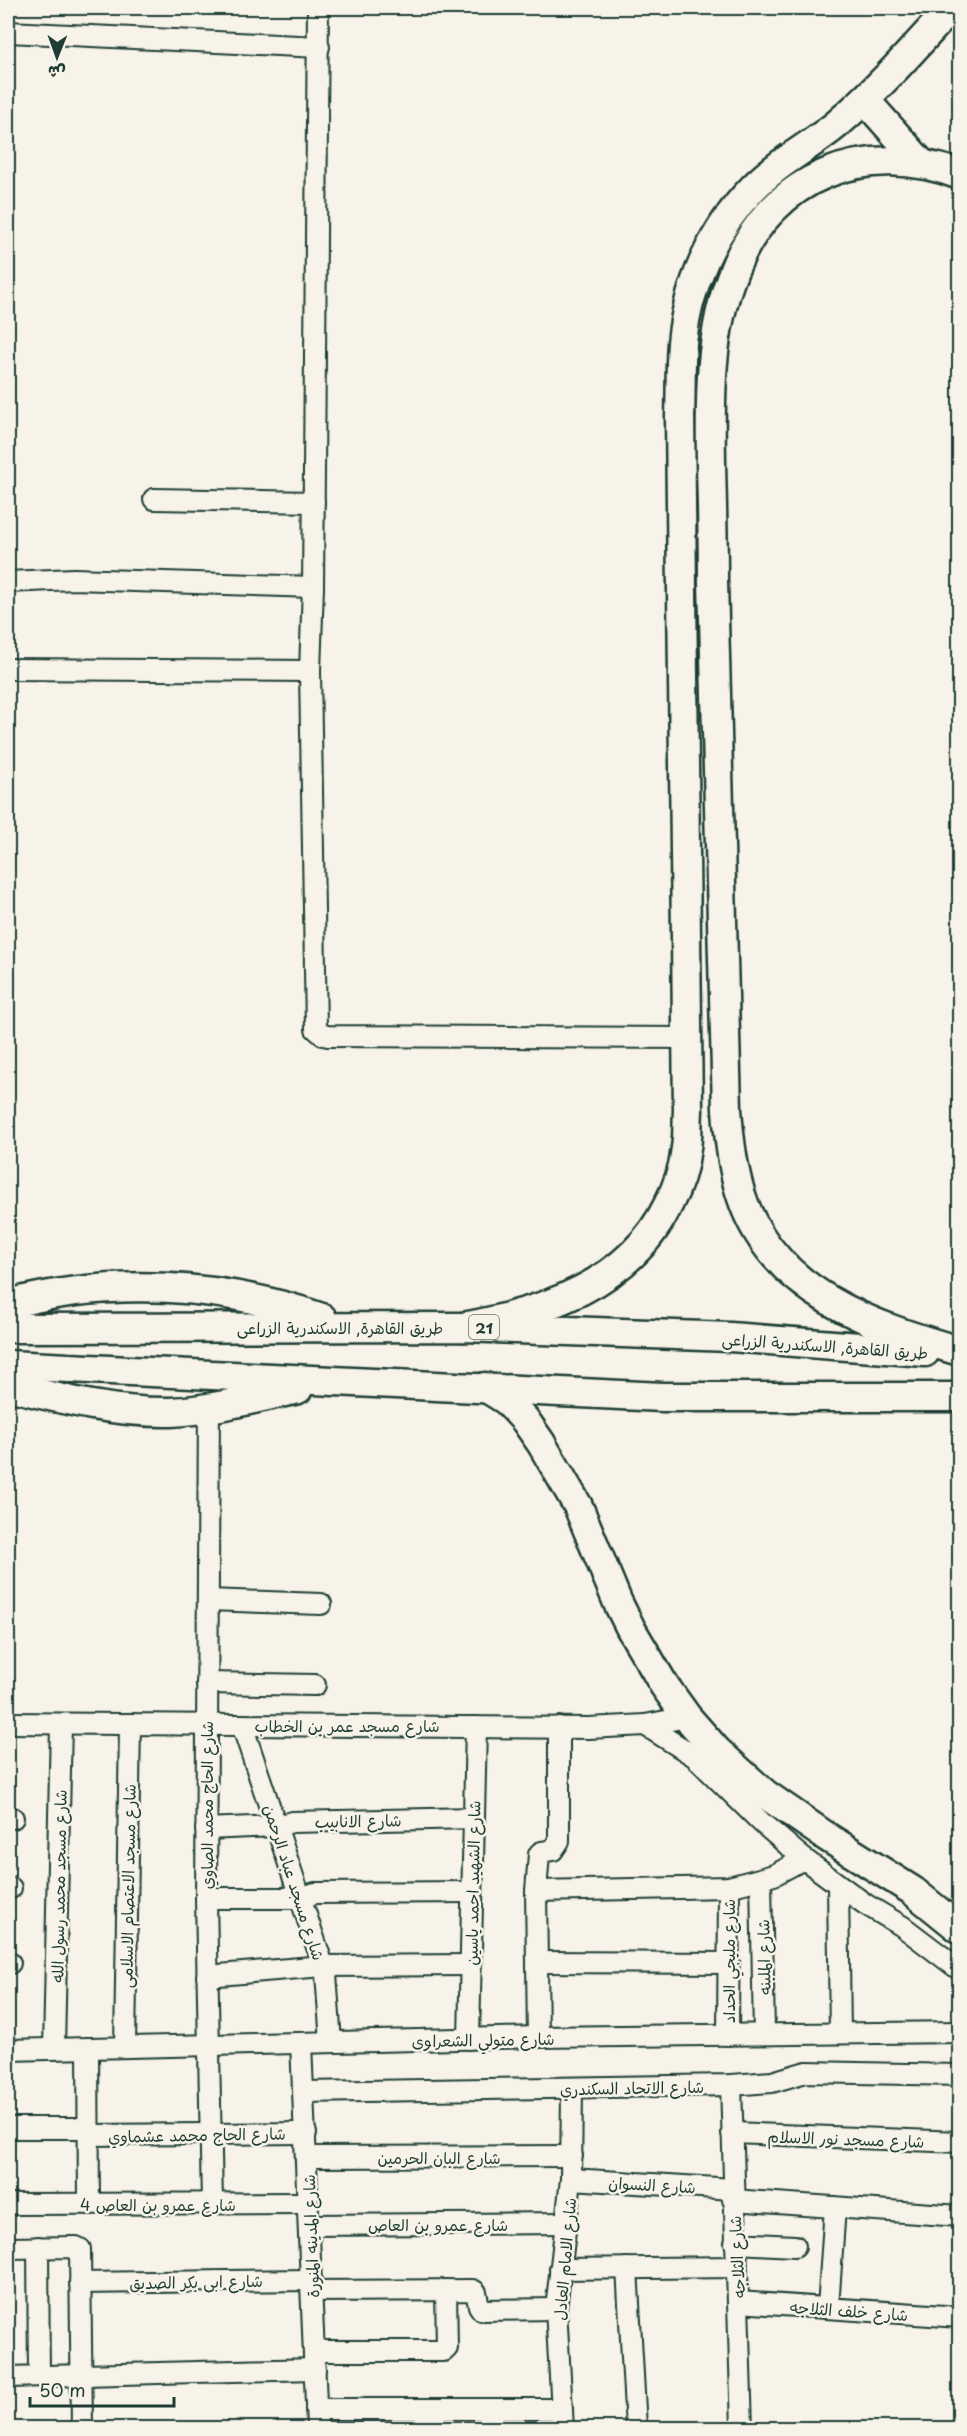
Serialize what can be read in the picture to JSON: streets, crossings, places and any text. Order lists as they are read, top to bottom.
{
  "streets": {
    "highway": ["طريق القاهرة, الاسكندرية الزراعى", "21"],
    "street": [
      "شارع مسجد عمر بن الخطاب",
      "شارع الحاج محمد الصاوي",
      "شارع الانابيب",
      "شارع مسجد عباد الرحمن",
      "شارع الشهيد احمد ياسين",
      "شارع مسجد محمد رسول الله",
      "شارع مسجد الاعتصام الاسلامى",
      "شارع الملبنه",
      "شارع مليجي الحداد",
      "شارع متولي الشعراوى",
      "شارع الاتحاد السكندري",
      "شارع الحاج محمد عشماوي",
      "شارع مسجد نور الاسلام",
      "شارع البان الحرمين",
      "شارع النسوان",
      "شارع عمرو بن العاص 4",
      "شارع عمرو بن العاص",
      "شارع المدينه المنورة",
      "شارع الثلاجه",
      "شارع الامام العادل",
      "شارع ابى بكر الصديق",
      "شارع خلف الثلاجه"
    ]
  },
  "crossings": [
    ["شارع مسجد عمر بن الخطاب", "شارع الحاج محمد الصاوي"],
    ["شارع مسجد عمر بن الخطاب", "شارع مسجد عباد الرحمن"],
    ["شارع مسجد عمر بن الخطاب", "شارع الشهيد احمد ياسين"],
    ["شارع مسجد عمر بن الخطاب", "شارع مسجد محمد رسول الله"],
    ["شارع مسجد عمر بن الخطاب", "شارع مسجد الاعتصام الاسلامى"],
    ["شارع الحاج محمد الصاوي", "شارع الانابيب"],
    ["شارع الحاج محمد الصاوي", "شارع متولي الشعراوى"],
    ["شارع الحاج محمد الصاوي", "شارع الحاج محمد عشماوي"],
    ["شارع الحاج محمد الصاوي", "شارع عمرو بن العاص 4"],
    ["شارع الانابيب", "شارع مسجد عباد الرحمن"],
    ["شارع الانابيب", "شارع الشهيد احمد ياسين"],
    ["شارع مسجد عباد الرحمن", "شارع متولي الشعراوى"],
    ["شارع الشهيد احمد ياسين", "شارع متولي الشعراوى"],
    ["شارع مسجد محمد رسول الله", "شارع متولي الشعراوى"],
    ["شارع مسجد الاعتصام الاسلامى", "شارع متولي الشعراوى"],
    ["شارع الملبنه", "شارع متولي الشعراوى"],
    ["شارع مليجي الحداد", "شارع متولي الشعراوى"],
    ["شارع متولي الشعراوى", "شارع المدينه المنورة"],
    ["شارع الاتحاد السكندري", "شارع المدينه المنورة"],
    ["شارع الاتحاد السكندري", "شارع الثلاجه"],
    ["شارع الاتحاد السكندري", "شارع الامام العادل"],
    ["شارع الحاج محمد عشماوي", "شارع المدينه المنورة"],
    ["شارع مسجد نور الاسلام", "شارع الثلاجه"],
    ["شارع البان الحرمين", "شارع المدينه المنورة"],
    ["شارع البان الحرمين", "شارع الامام العادل"],
    ["شارع النسوان", "شارع الثلاجه"],
    ["شارع النسوان", "شارع الامام العادل"],
    ["شارع عمرو بن العاص 4", "شارع المدينه المنورة"],
    ["شارع عمرو بن العاص", "شارع المدينه المنورة"],
    ["شارع عمرو بن العاص", "شارع الامام العادل"],
    ["شارع المدينه المنورة", "شارع ابى بكر الصديق"],
    ["شارع الثلاجه", "شارع خلف الثلاجه"],
    ["شارع الامام العادل", "شارع ابى بكر الصديق"]
  ],
  "scale_bar": "50 m",
  "north": "bottom"
}
